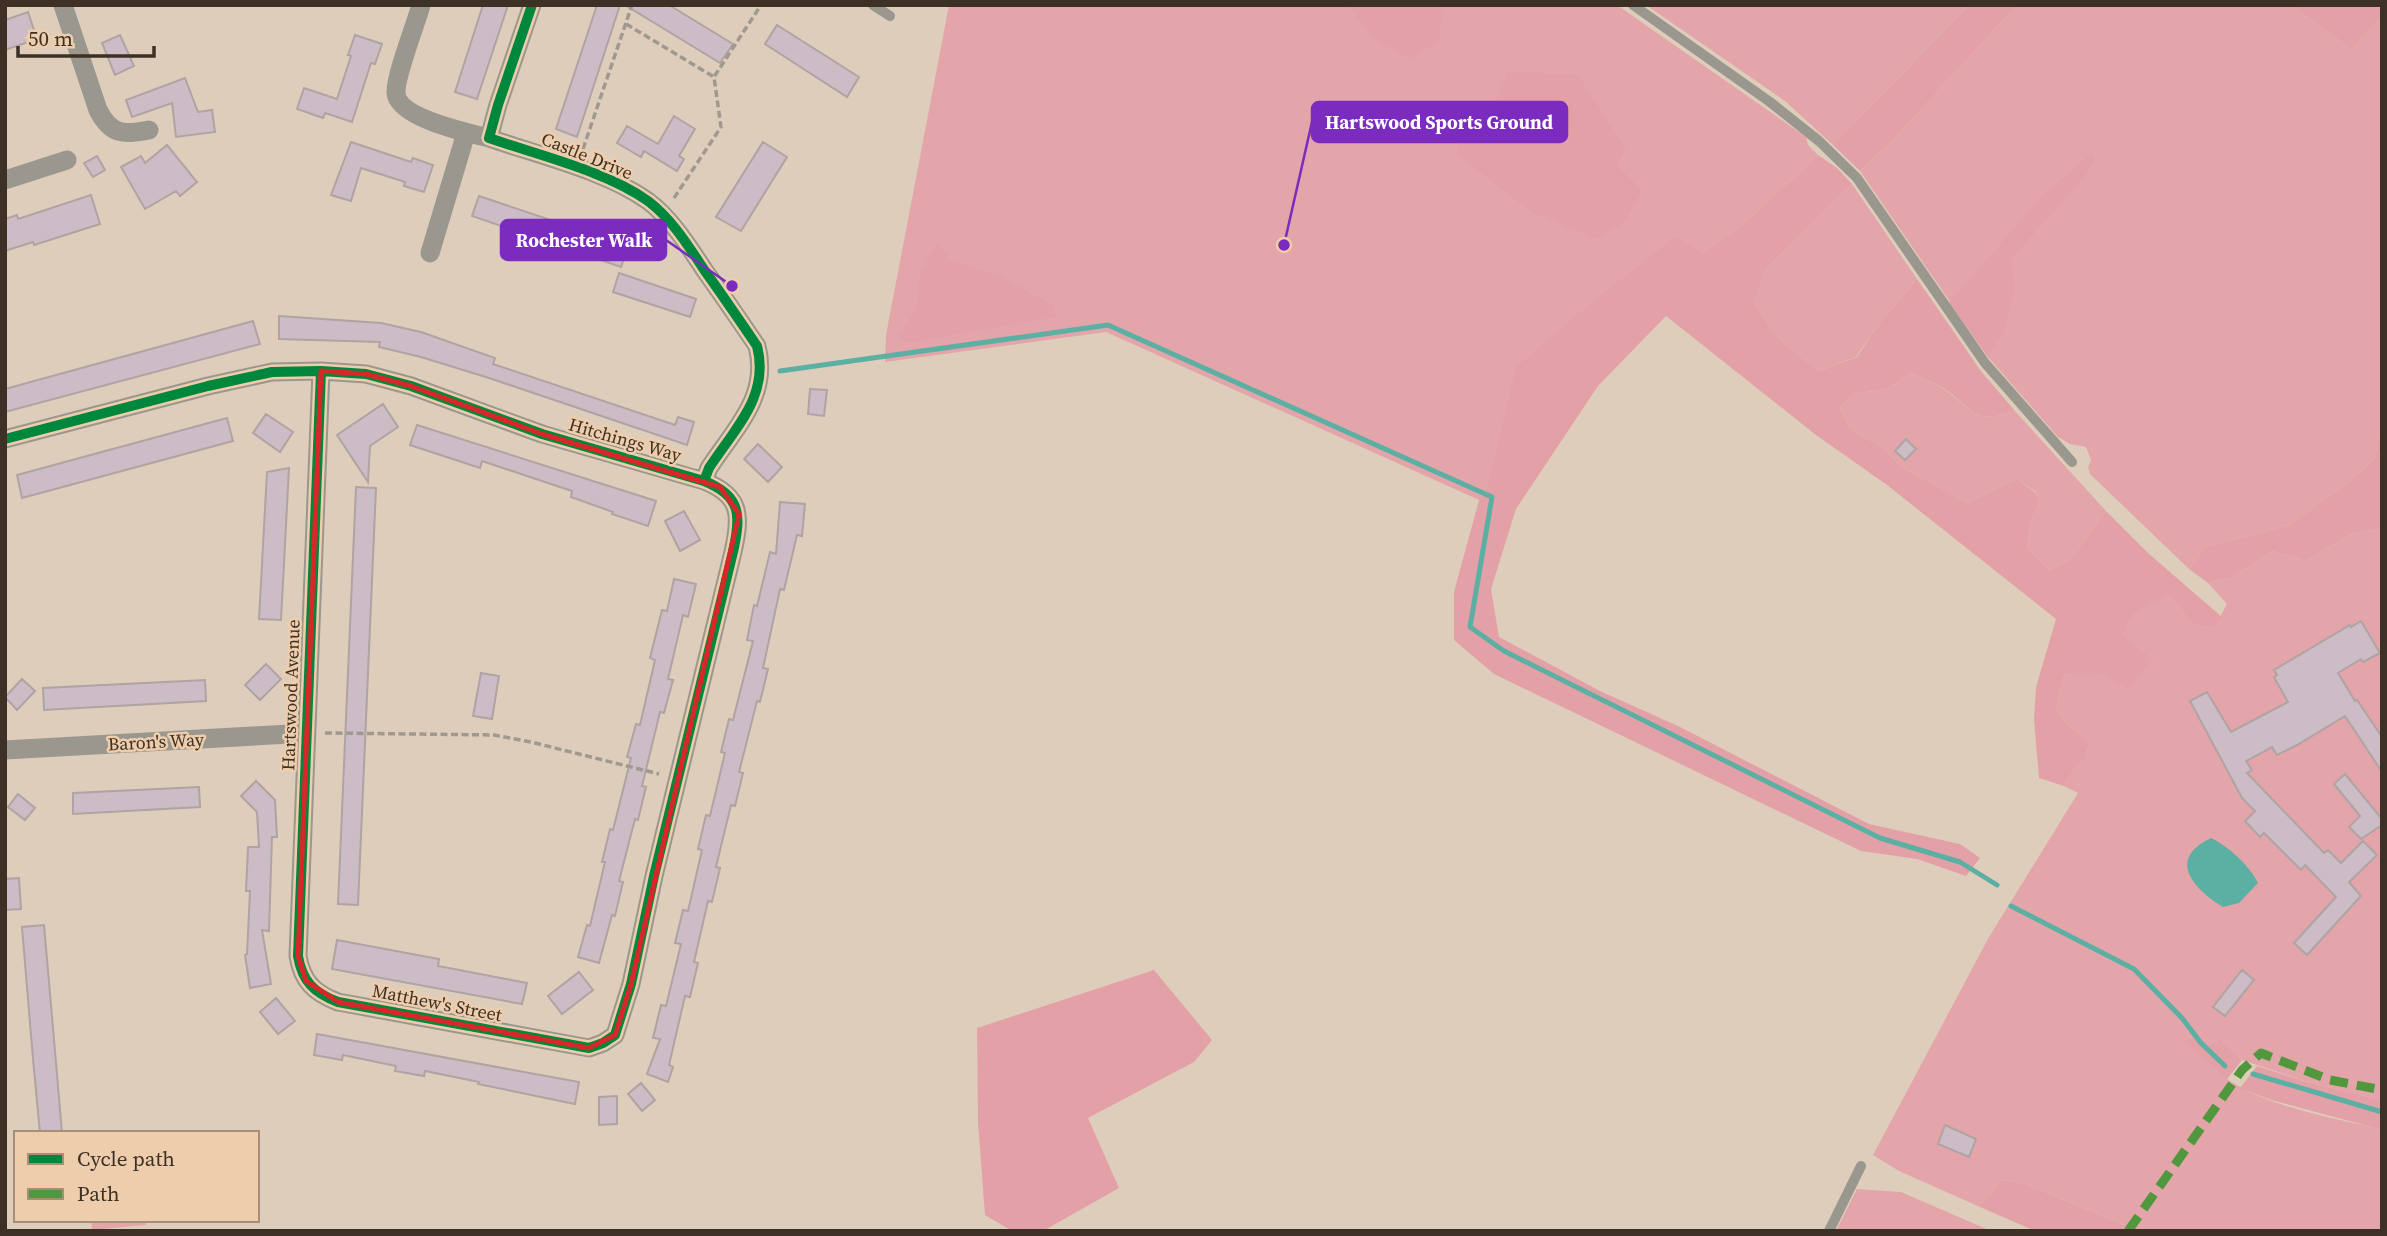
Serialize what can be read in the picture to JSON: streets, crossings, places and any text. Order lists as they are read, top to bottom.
{
  "streets": {
    "street": [
      "Castle Drive",
      "Hitchings Way",
      "Hartswood Avenue",
      "Baron's Way",
      "Matthew's Street"
    ]
  },
  "crossings": [
    ["Castle Drive", "Hitchings Way"],
    ["Hitchings Way", "Hartswood Avenue"],
    ["Hitchings Way", "Matthew's Street"],
    ["Hartswood Avenue", "Baron's Way"],
    ["Hartswood Avenue", "Matthew's Street"]
  ],
  "places": ["Hartswood Sports Ground", "Rochester Walk"],
  "legend": ["Cycle path", "Path"],
  "scale_bar": "50 m"
}
